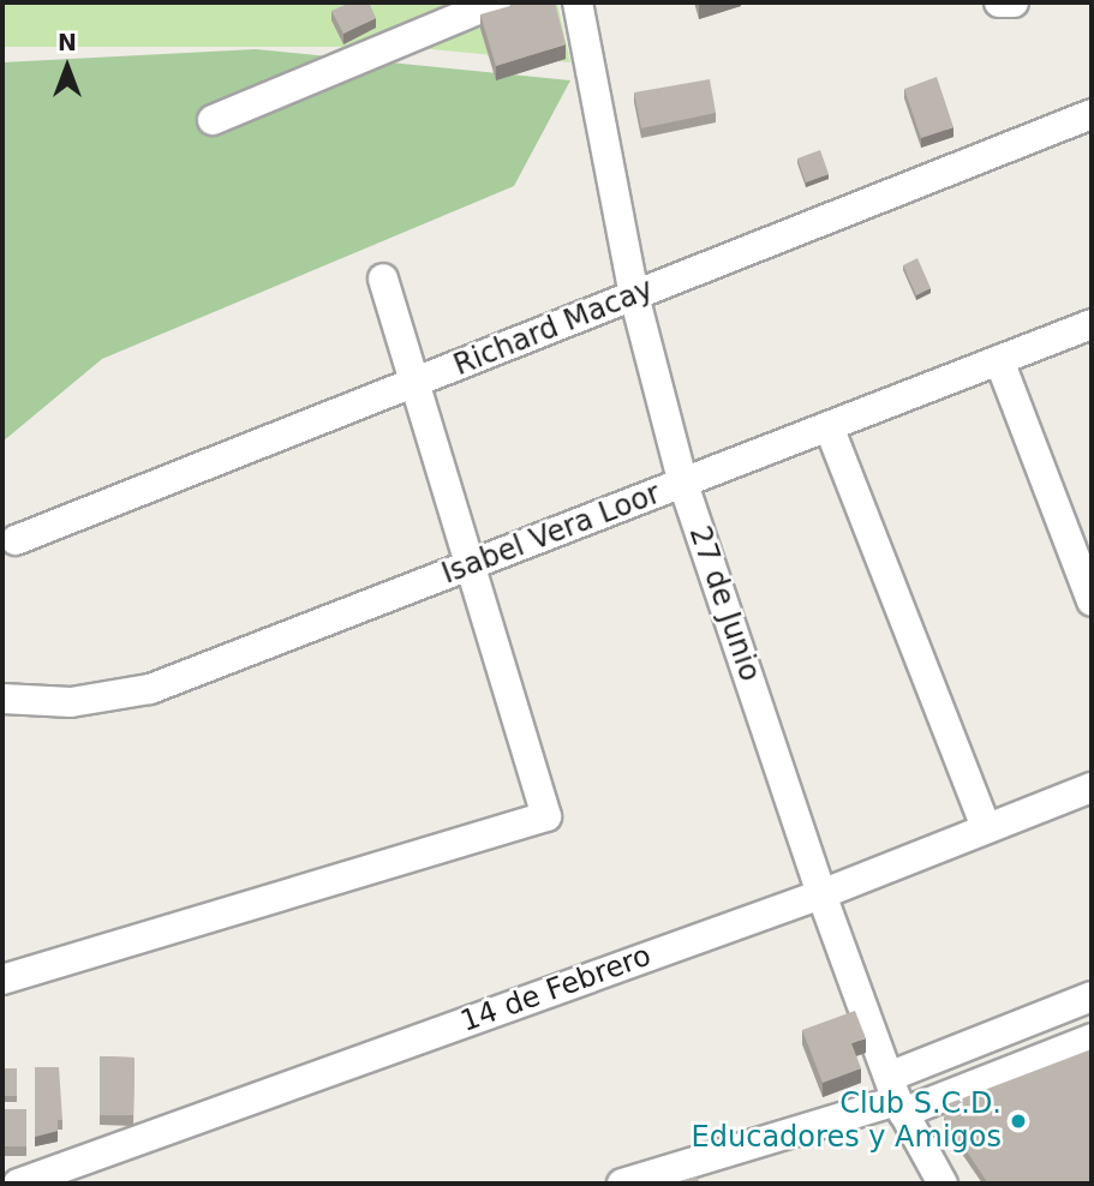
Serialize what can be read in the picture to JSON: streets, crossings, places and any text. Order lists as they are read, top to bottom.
{
  "streets": {
    "street": [
      "Richard Macay",
      "Isabel Vera Loor",
      "27 de Junio",
      "14 de Febrero"
    ]
  },
  "crossings": [
    ["Richard Macay", "27 de Junio"],
    ["Isabel Vera Loor", "27 de Junio"],
    ["27 de Junio", "14 de Febrero"]
  ],
  "places": ["Club S.C.D. Educadores y Amigos"],
  "north": "top"
}
